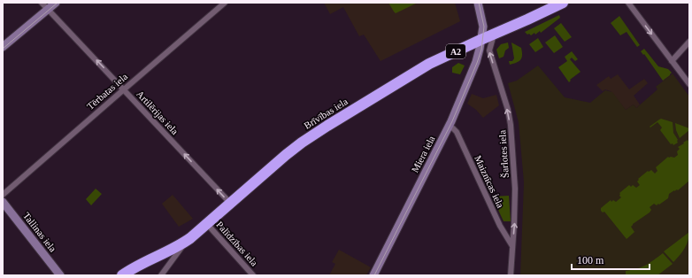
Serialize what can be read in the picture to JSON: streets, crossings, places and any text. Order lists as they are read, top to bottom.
{
  "streets": {
    "highway": ["A2", "Brīvības iela"],
    "street": [
      "Tērbatas iela",
      "Artilērijas iela",
      "Miera iela",
      "Šarlotes iela",
      "Maiznīcas iela",
      "Tallinas iela",
      "Palīdzības iela"
    ]
  },
  "crossings": [
    ["Tērbatas iela", "Artilērijas iela"],
    ["Artilērijas iela", "Brīvības iela"],
    ["Brīvības iela", "Miera iela"],
    ["Brīvības iela", "Šarlotes iela"],
    ["Brīvības iela", "Palīdzības iela"],
    ["Miera iela", "Maiznīcas iela"],
    ["Šarlotes iela", "Maiznīcas iela"]
  ],
  "one_way": ["Artilērijas iela", "Šarlotes iela"],
  "scale_bar": "100 m"
}
